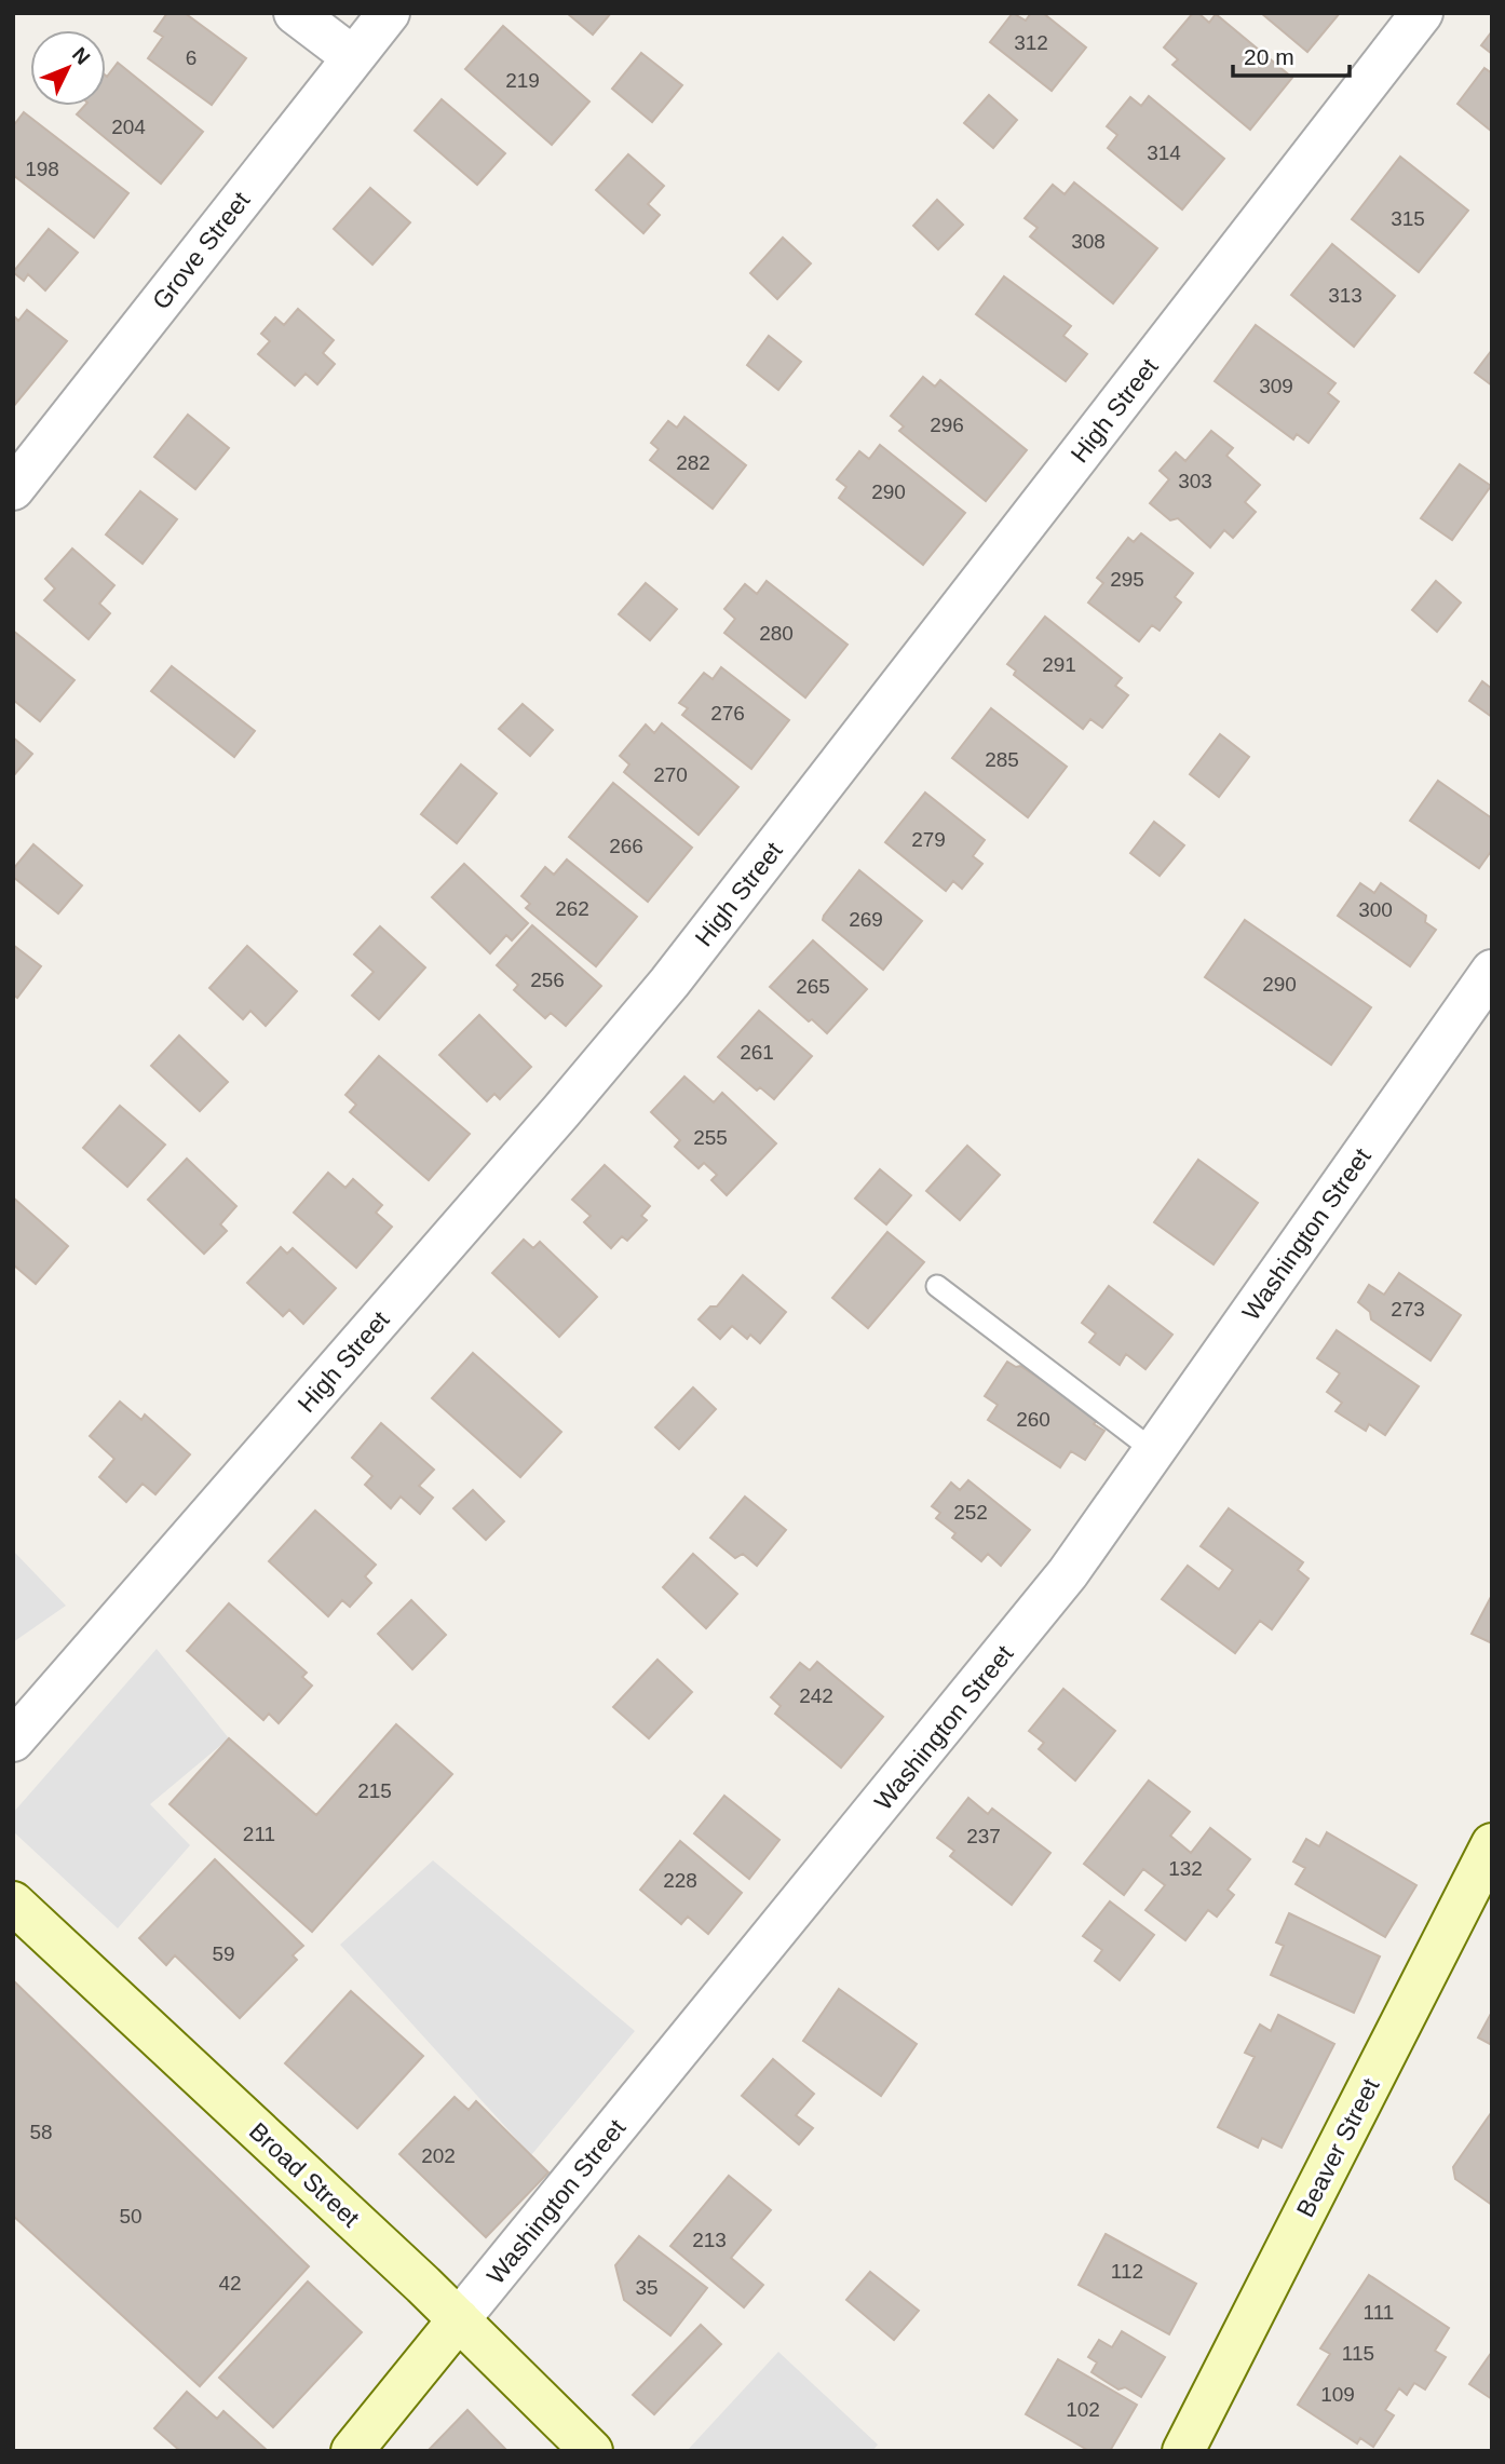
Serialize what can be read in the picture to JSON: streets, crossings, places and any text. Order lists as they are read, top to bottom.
{
  "streets": {
    "main road": ["Washington Street", "Beaver Street", "Broad Street"],
    "street": ["Grove Street", "High Street"]
  },
  "crossings": [
    ["Washington Street", "Broad Street"]
  ],
  "house_numbers": [
    "312",
    "6",
    "219",
    "204",
    "314",
    "198",
    "315",
    "308",
    "313",
    "309",
    "296",
    "282",
    "303",
    "290",
    "295",
    "280",
    "291",
    "276",
    "285",
    "270",
    "279",
    "266",
    "262",
    "300",
    "269",
    "256",
    "290",
    "265",
    "261",
    "255",
    "273",
    "260",
    "252",
    "242",
    "215",
    "211",
    "237",
    "132",
    "228",
    "59",
    "58",
    "202",
    "50",
    "213",
    "112",
    "42",
    "35",
    "111",
    "115",
    "109",
    "102"
  ],
  "scale_bar": "20 m",
  "north": "top right"
}
